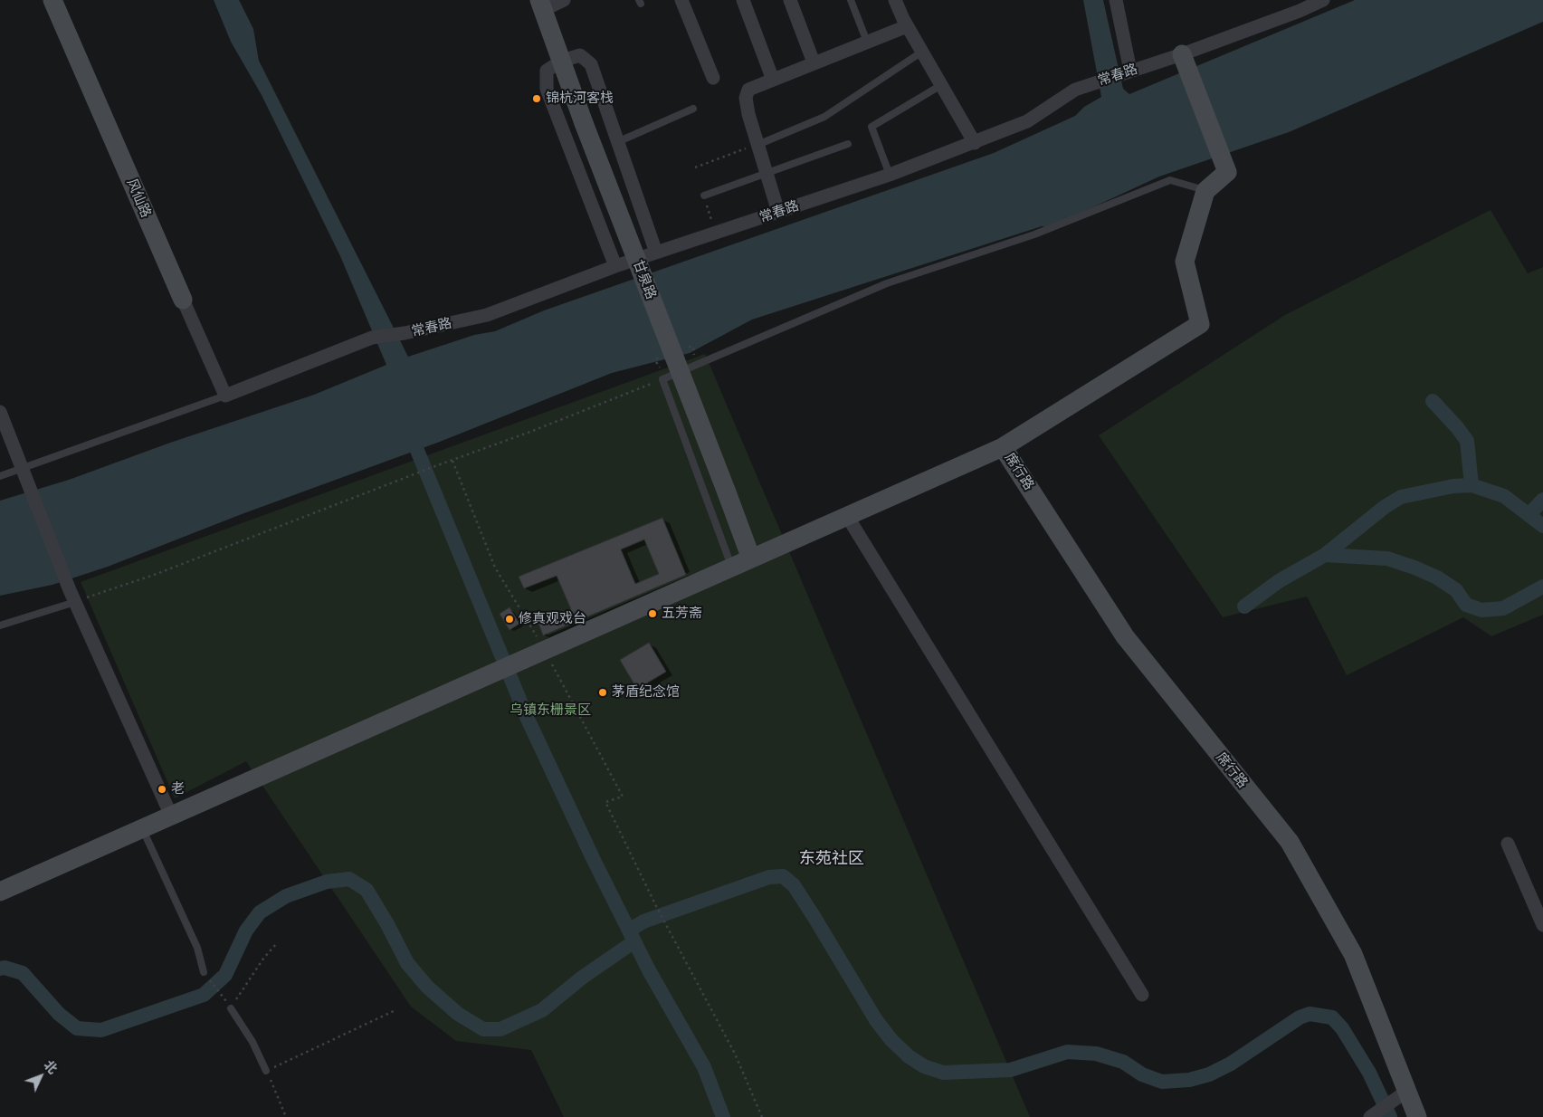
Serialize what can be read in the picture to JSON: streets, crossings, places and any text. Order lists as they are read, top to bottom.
{
  "streets": {
    "street": [
      "常春路",
      "风仙路",
      "甘泉路",
      "席行路"
    ]
  },
  "crossings": [
    ["常春路", "风仙路"]
  ],
  "districts": ["东苑社区"],
  "parks": ["乌镇东栅景区"],
  "places": [
    "锦杭河客栈",
    "五芳斋",
    "修真观戏台",
    "茅盾纪念馆",
    "老"
  ],
  "north": "top right"
}
